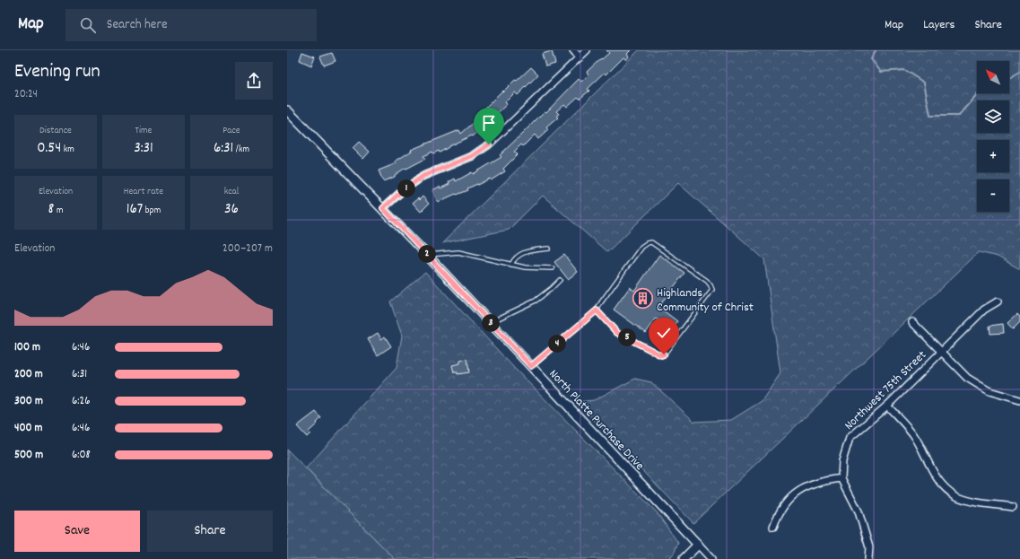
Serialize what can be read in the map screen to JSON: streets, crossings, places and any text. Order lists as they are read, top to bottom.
{
  "streets": {
    "street": ["Northwest 75th Street", "North Platte Purchase Drive"]
  },
  "places": {
    "building": ["Highlands Community of Christ"]
  },
  "north": "top left",
  "page": {
    "header": "Map",
    "search": "Search here",
    "nav": ["Map", "Layers", "Share"],
    "heading": ["Evening run", "20:24"],
    "map_buttons": ["+", "−"],
    "stats": [
      ["Distance", "0.54 km"],
      ["Time", "3:31"],
      ["Pace", "6:31 /km"],
      ["Elevation", "8 m"],
      ["Heart rate", "167 bpm"],
      ["kcal", "36"]
    ],
    "pins": [
      "1",
      "2",
      "3",
      "5",
      "4"
    ],
    "chart": ["Elevation", "200–207 m"],
    "list": [
      {
        "name": "100 m",
        "note": "6:46"
      },
      {
        "name": "200 m",
        "note": "6:31"
      },
      {
        "name": "300 m",
        "note": "6:26"
      },
      {
        "name": "400 m",
        "note": "6:46"
      },
      {
        "name": "500 m",
        "note": "6:08"
      }
    ],
    "buttons": ["Save", "Share"]
  }
}
